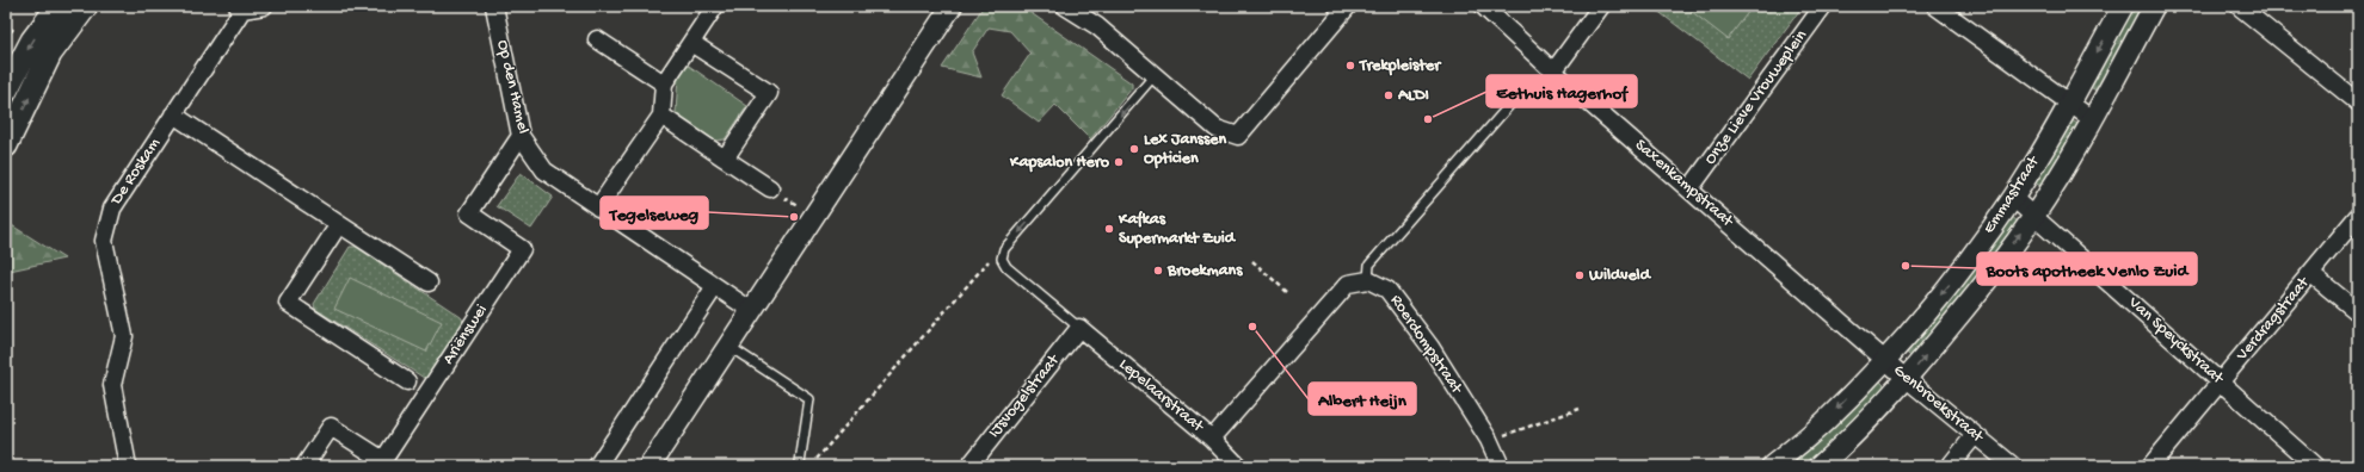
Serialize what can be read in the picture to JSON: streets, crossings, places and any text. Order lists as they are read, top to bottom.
{
  "streets": {
    "street": [
      "Op den Hamel",
      "Onze Lieve Vrouweplein",
      "De Roskam",
      "Saxenkampstraat",
      "Emmastraat",
      "Verdragstraat",
      "Ariënswei",
      "Van Speyckstraat",
      "Roerdompstraat",
      "Lepelaarstraat",
      "IJsvogelstraat",
      "Genbroekstraat"
    ]
  },
  "crossings": [
    ["Op den Hamel", "Ariënswei"],
    ["Onze Lieve Vrouweplein", "Saxenkampstraat"],
    ["Saxenkampstraat", "Emmastraat"],
    ["Saxenkampstraat", "Genbroekstraat"],
    ["Emmastraat", "Van Speyckstraat"],
    ["Emmastraat", "Genbroekstraat"],
    ["Verdragstraat", "Van Speyckstraat"],
    ["Lepelaarstraat", "IJsvogelstraat"]
  ],
  "places": [
    "Trekpleister",
    "ALDI",
    "Eethuis Hagerhof",
    "Lex Janssen Opticien",
    "Kapsalon Hero",
    "Tegelseweg",
    "Kafkas Supermarkt Zuid",
    "Boots apotheek Venlo Zuid",
    "Broekmans",
    "Wildveld",
    "Albert Heijn"
  ]
}
